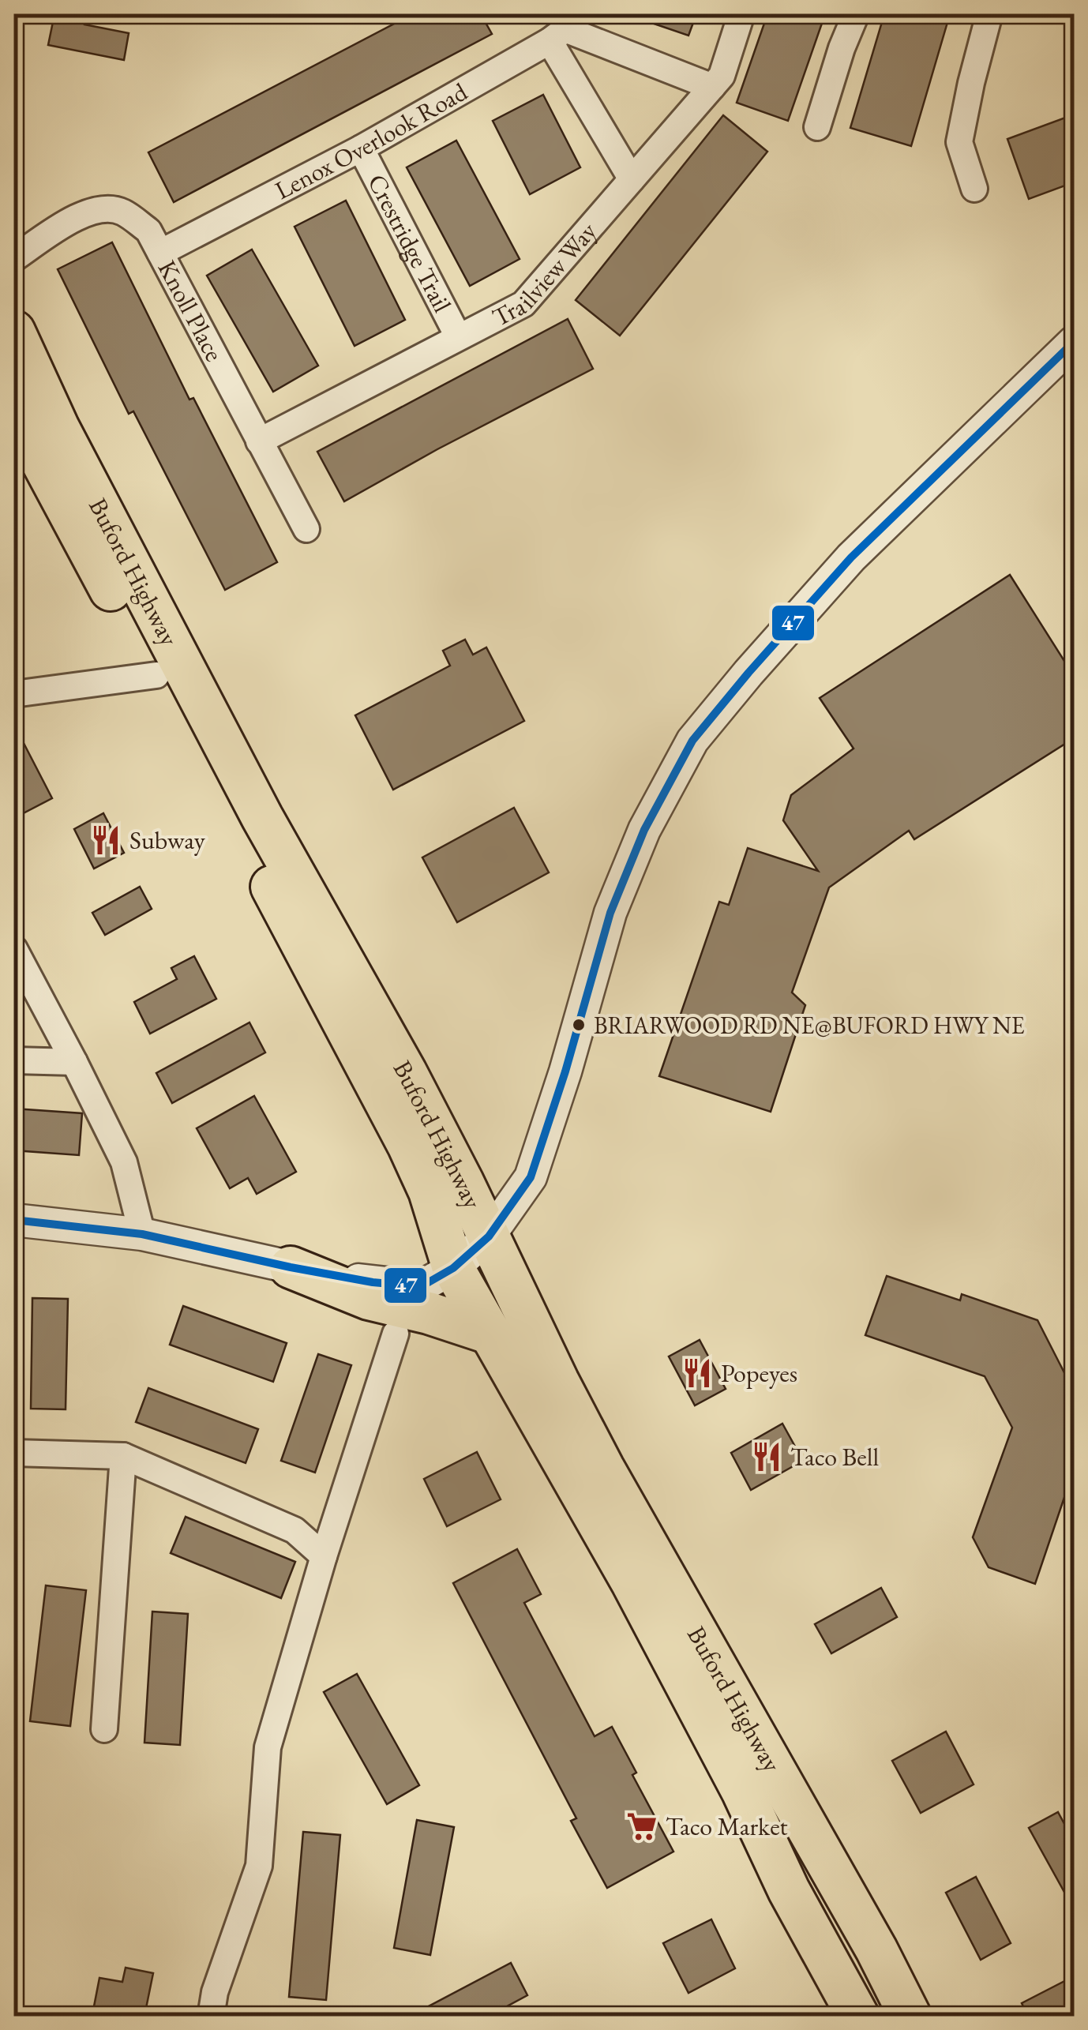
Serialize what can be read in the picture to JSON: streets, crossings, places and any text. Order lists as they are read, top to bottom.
{
  "streets": {
    "main road": ["Buford Highway"],
    "street": [
      "Lenox Overlook Road",
      "Crestridge Trail",
      "Trailview Way",
      "Knoll Place"
    ]
  },
  "crossings": [
    ["Lenox Overlook Road", "Crestridge Trail"],
    ["Lenox Overlook Road", "Knoll Place"],
    ["Crestridge Trail", "Trailview Way"],
    ["Trailview Way", "Knoll Place"]
  ],
  "places": {
    "restaurant": ["Subway", "Popeyes", "Taco Bell"],
    "other": ["BRIARWOOD RD NE@BUFORD HWY NE"],
    "supermarket": ["Taco Market"]
  },
  "lines": ["transit line 47"]
}
